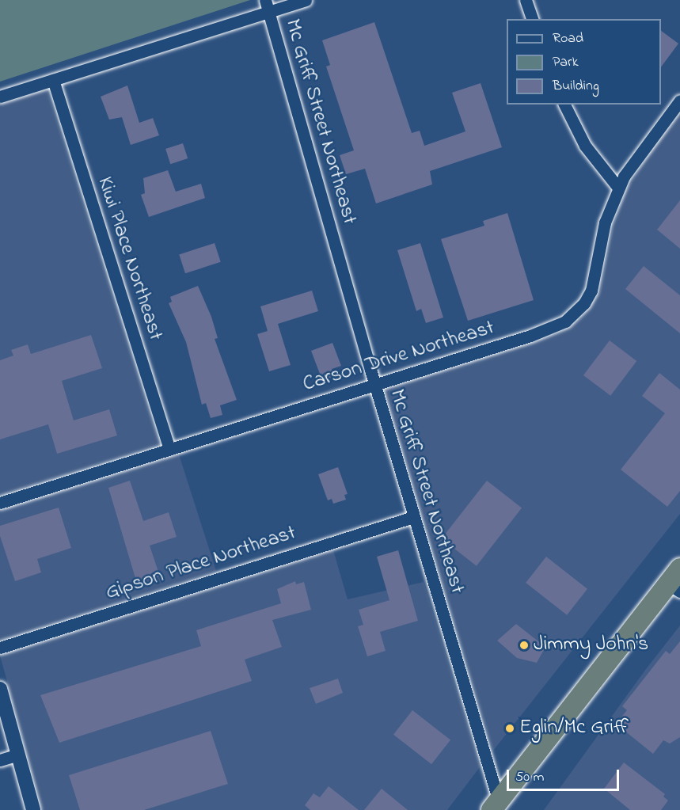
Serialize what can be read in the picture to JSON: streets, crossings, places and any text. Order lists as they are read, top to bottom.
{
  "streets": {
    "street": [
      "Mc Griff Street Northeast",
      "Kiwi Place Northeast",
      "Carson Drive Northeast",
      "Gipson Place Northeast"
    ]
  },
  "crossings": [
    ["Mc Griff Street Northeast", "Carson Drive Northeast"],
    ["Mc Griff Street Northeast", "Gipson Place Northeast"],
    ["Kiwi Place Northeast", "Carson Drive Northeast"]
  ],
  "places": ["Jimmy John's", "Eglin/Mc Griff"],
  "legend": ["Road", "Park", "Building"],
  "scale_bar": "50 m"
}
